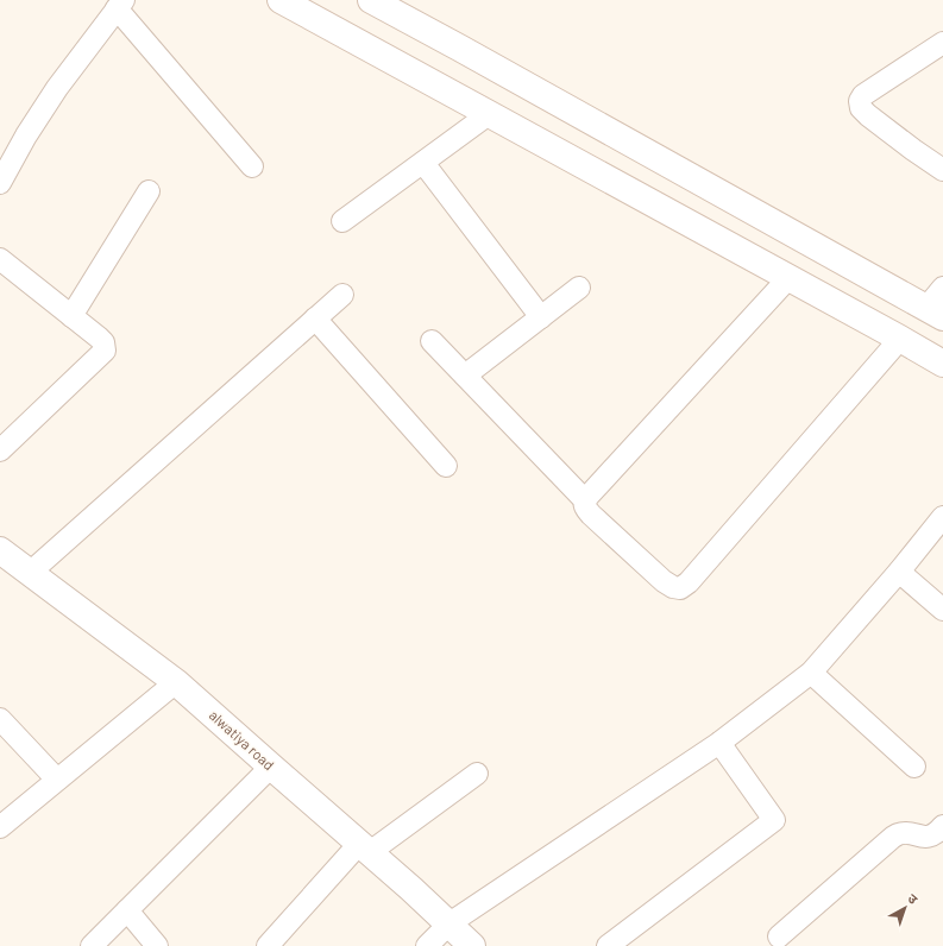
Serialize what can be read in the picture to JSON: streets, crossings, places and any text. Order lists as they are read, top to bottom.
{
  "streets": {
    "main road": ["alwatiya road"]
  },
  "north": "top right"
}
